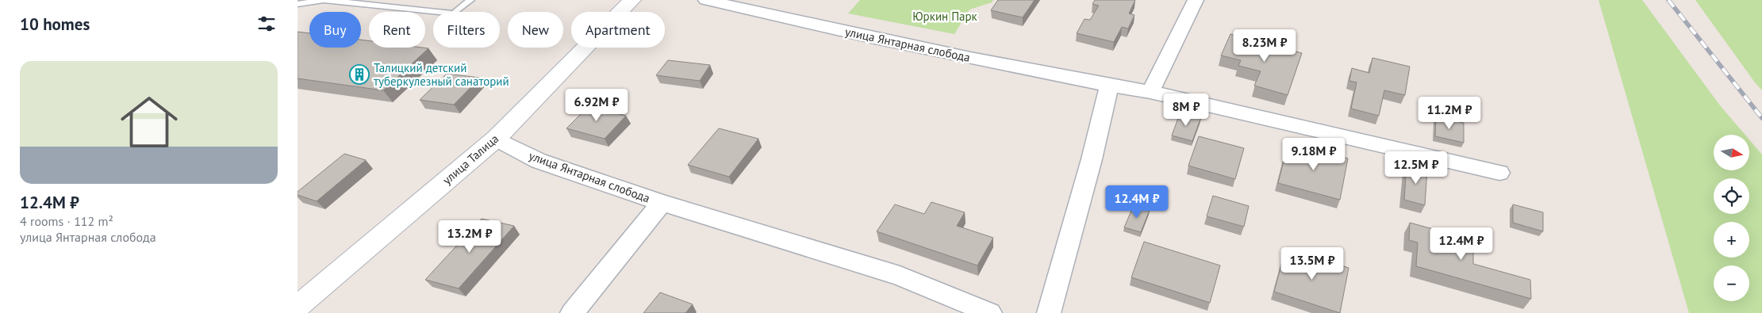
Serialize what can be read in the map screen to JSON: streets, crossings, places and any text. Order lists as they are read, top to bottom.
{
  "streets": {
    "street": ["улица Янтарная слобода", "улица Талица"]
  },
  "crossings": [
    ["улица Янтарная слобода", "улица Талица"]
  ],
  "parks": ["Юркин Парк"],
  "places": {
    "building": ["Талицкий детский туберкулезный санаторий"]
  },
  "north": "right",
  "page": {
    "heading": "10 homes",
    "chip": [
      "Buy",
      "Rent",
      "Filters",
      "New",
      "Apartment"
    ],
    "price": [
      "8.23M ₽",
      "6.92M ₽",
      "8M ₽",
      "11.2M ₽",
      "9.18M ₽",
      "12.5M ₽",
      "12.4M ₽",
      "13.2M ₽",
      "12.4M ₽",
      "13.5M ₽"
    ],
    "list": [
      {
        "name": "12.4M ₽",
        "note": "4 rooms · 112 m² · улица Янтарная слобода"
      }
    ],
    "map_buttons": ["+", "−"]
  }
}
